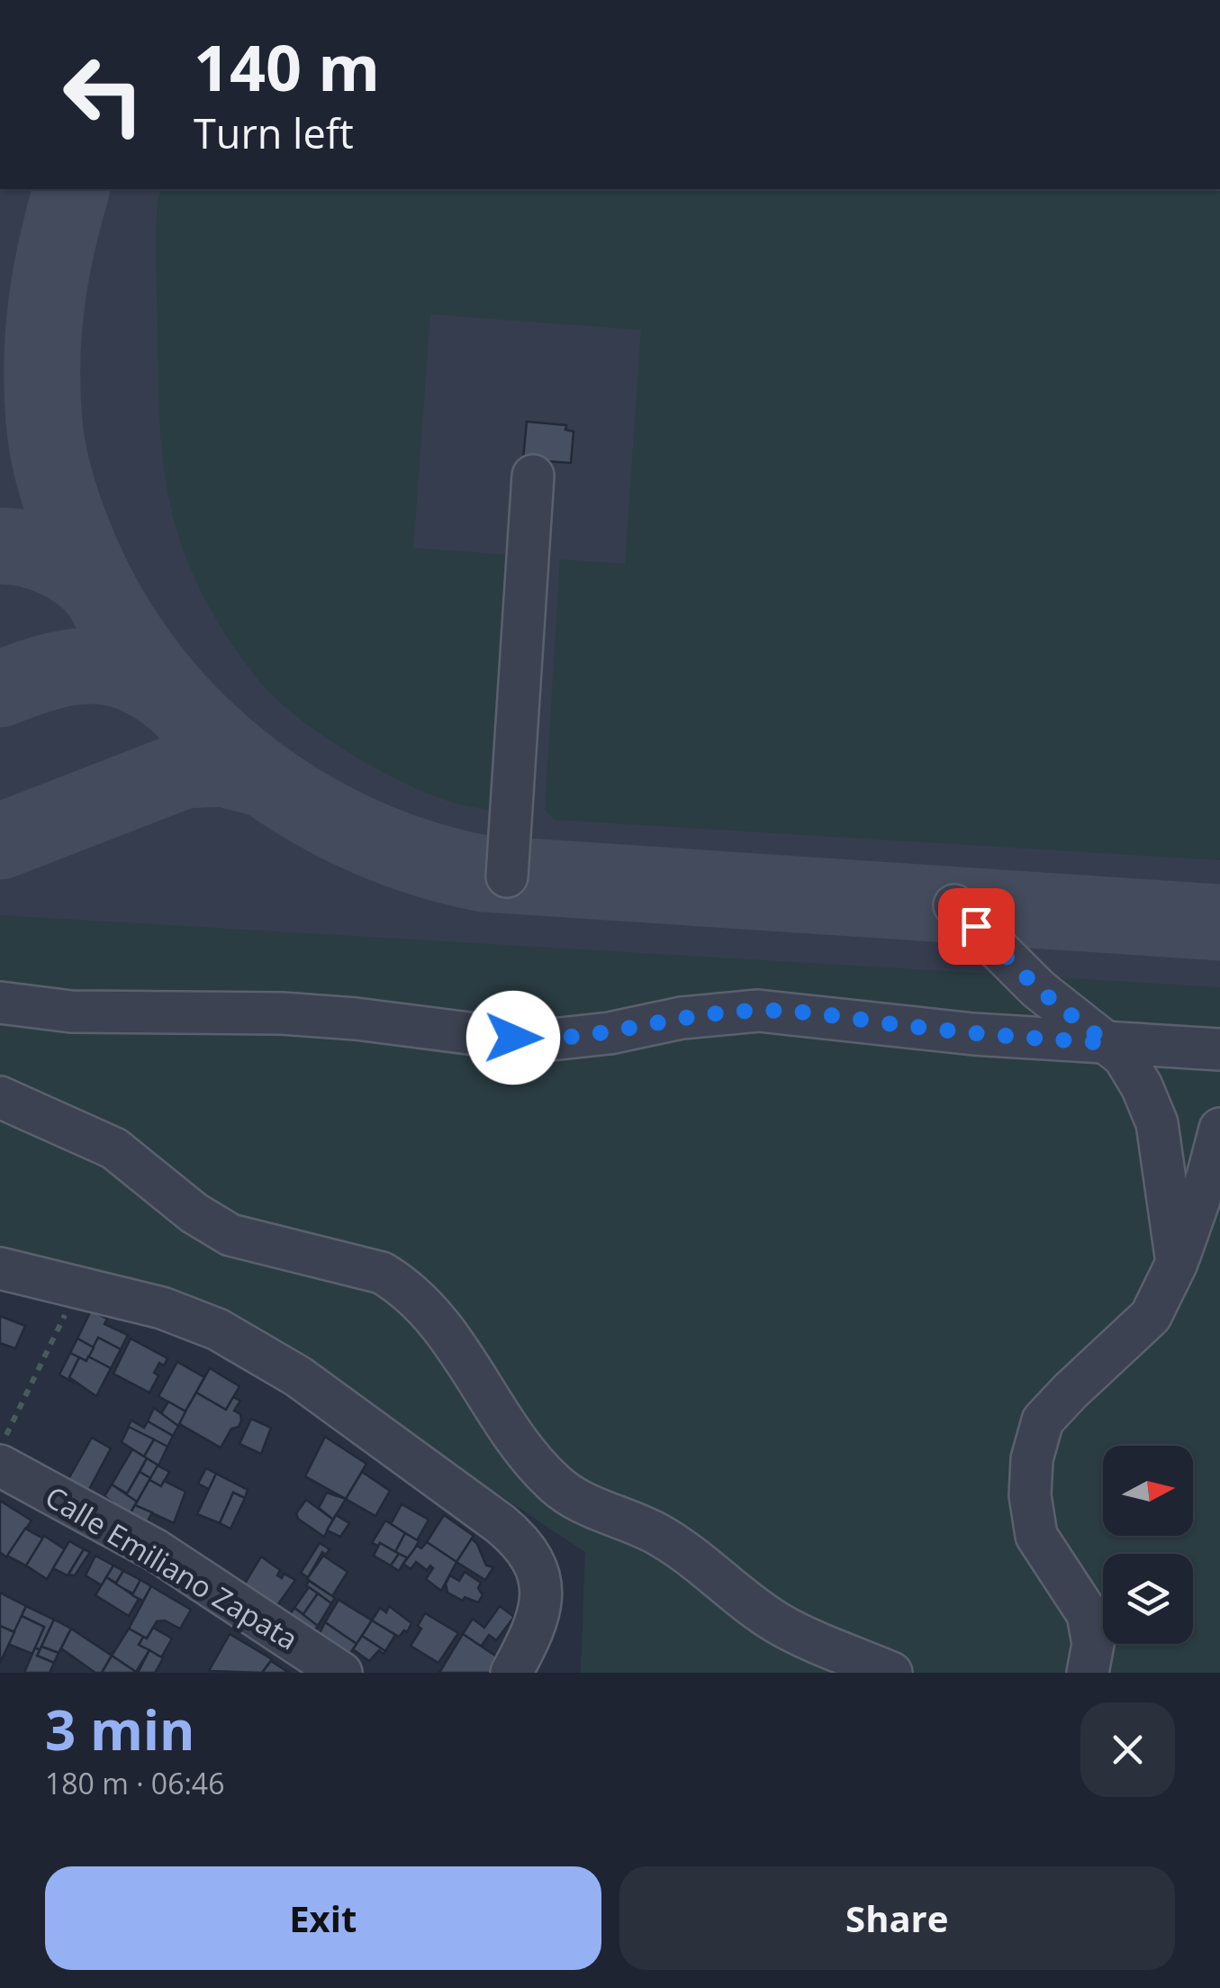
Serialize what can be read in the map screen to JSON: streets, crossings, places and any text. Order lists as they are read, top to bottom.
{
  "streets": {
    "street": ["Calle Emiliano Zapata"]
  },
  "north": "right",
  "page": {
    "turn": ["140 m", "Turn left"],
    "heading": ["3 min", "180 m · 06:46"],
    "buttons": ["Exit", "Share"]
  }
}
